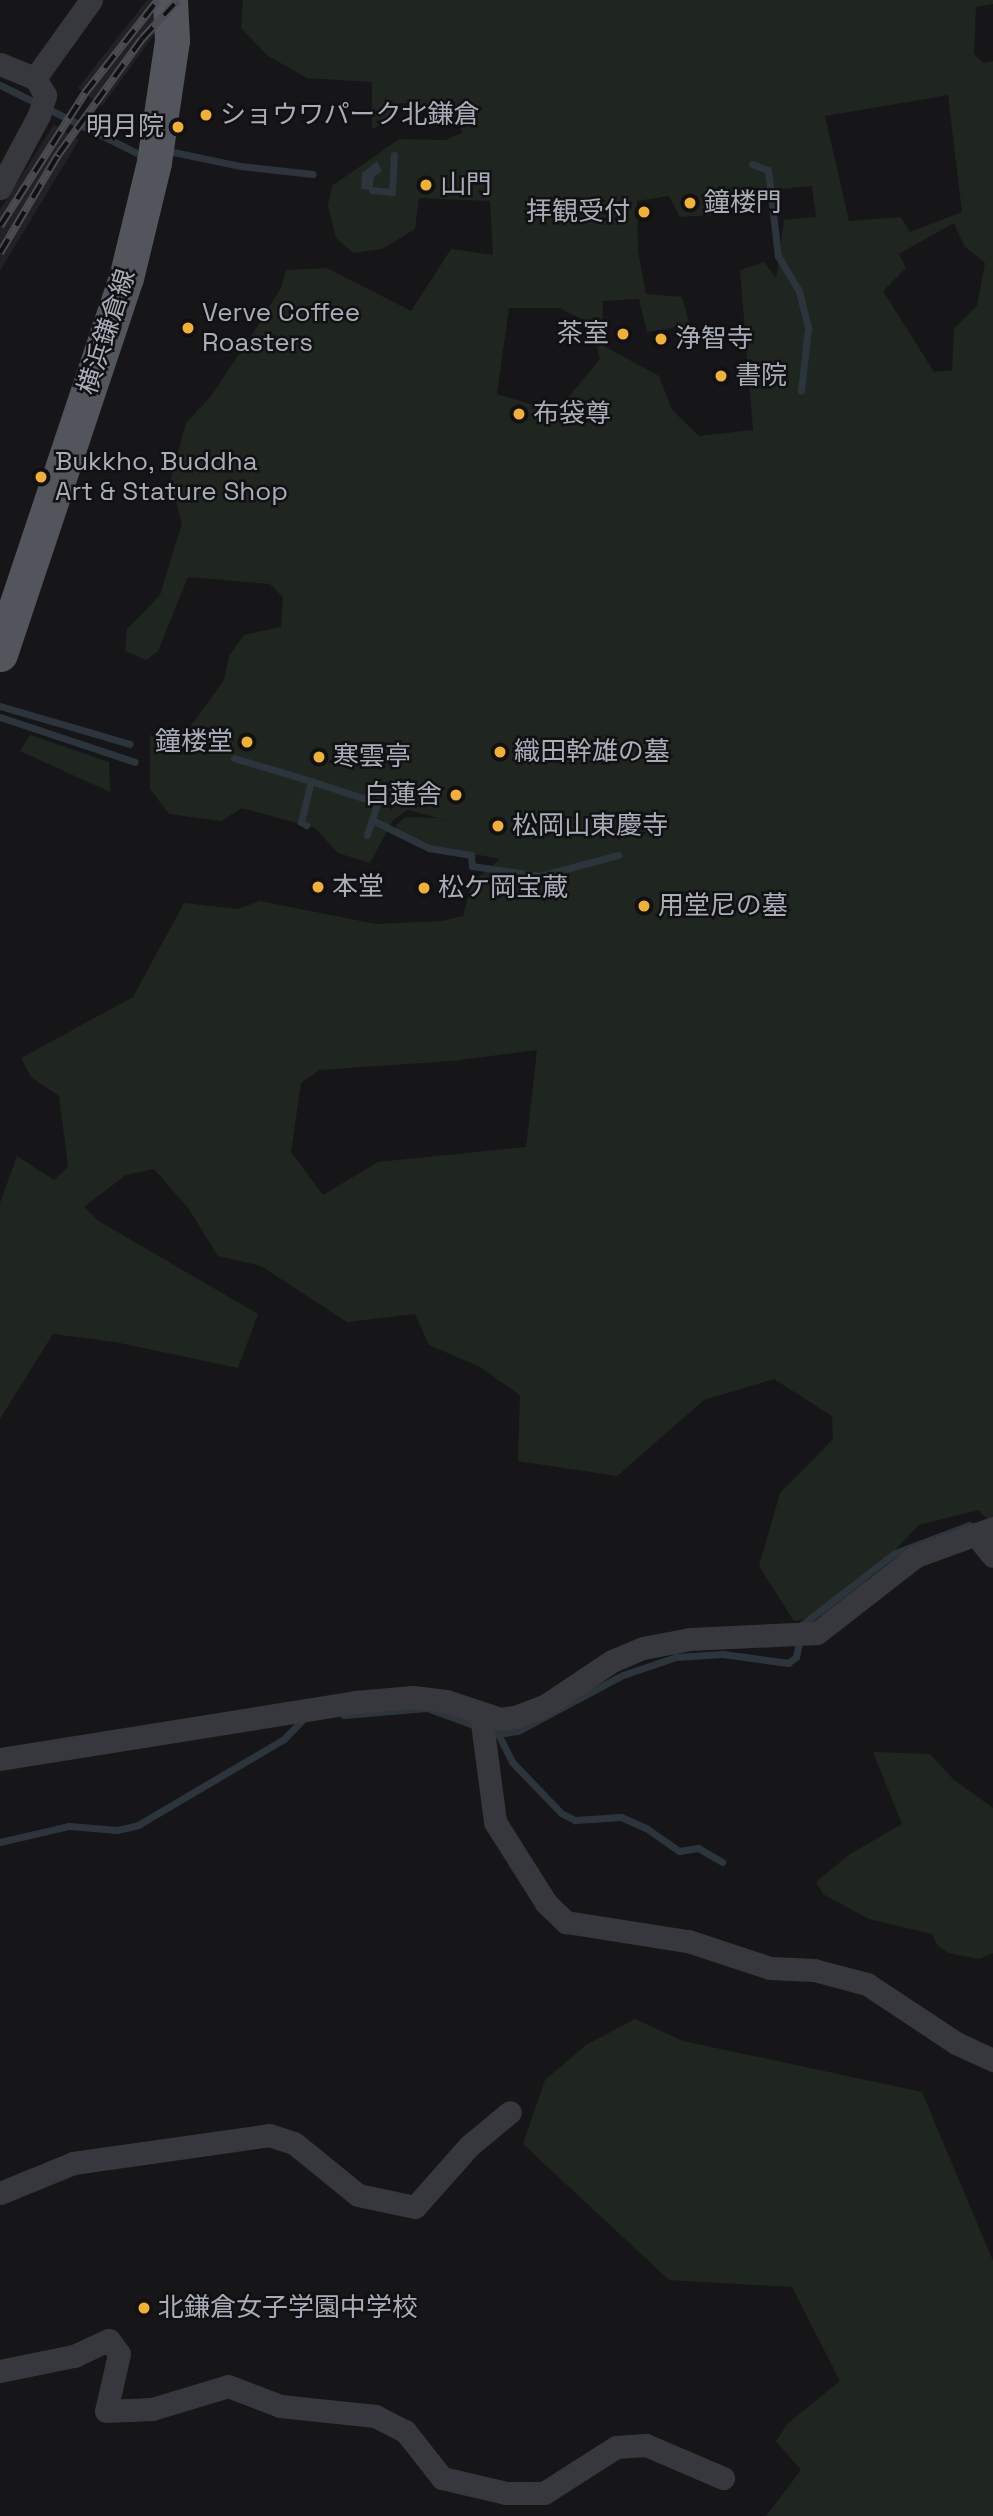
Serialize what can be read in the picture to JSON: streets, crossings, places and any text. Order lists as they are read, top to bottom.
{
  "streets": {
    "main road": ["横浜鎌倉線"]
  },
  "places": [
    "ショウワパーク北鎌倉",
    "明月院",
    "山門",
    "鐘楼門",
    "拝観受付",
    "Verve Coffee Roasters",
    "茶室",
    "浄智寺",
    "書院",
    "布袋尊",
    "Bukkho, Buddha Art & Stature Shop",
    "鐘楼堂",
    "織田幹雄の墓",
    "寒雲亭",
    "白蓮舎",
    "松岡山東慶寺",
    "本堂",
    "松ケ岡宝蔵",
    "用堂尼の墓",
    "北鎌倉女子学園中学校"
  ]
}
